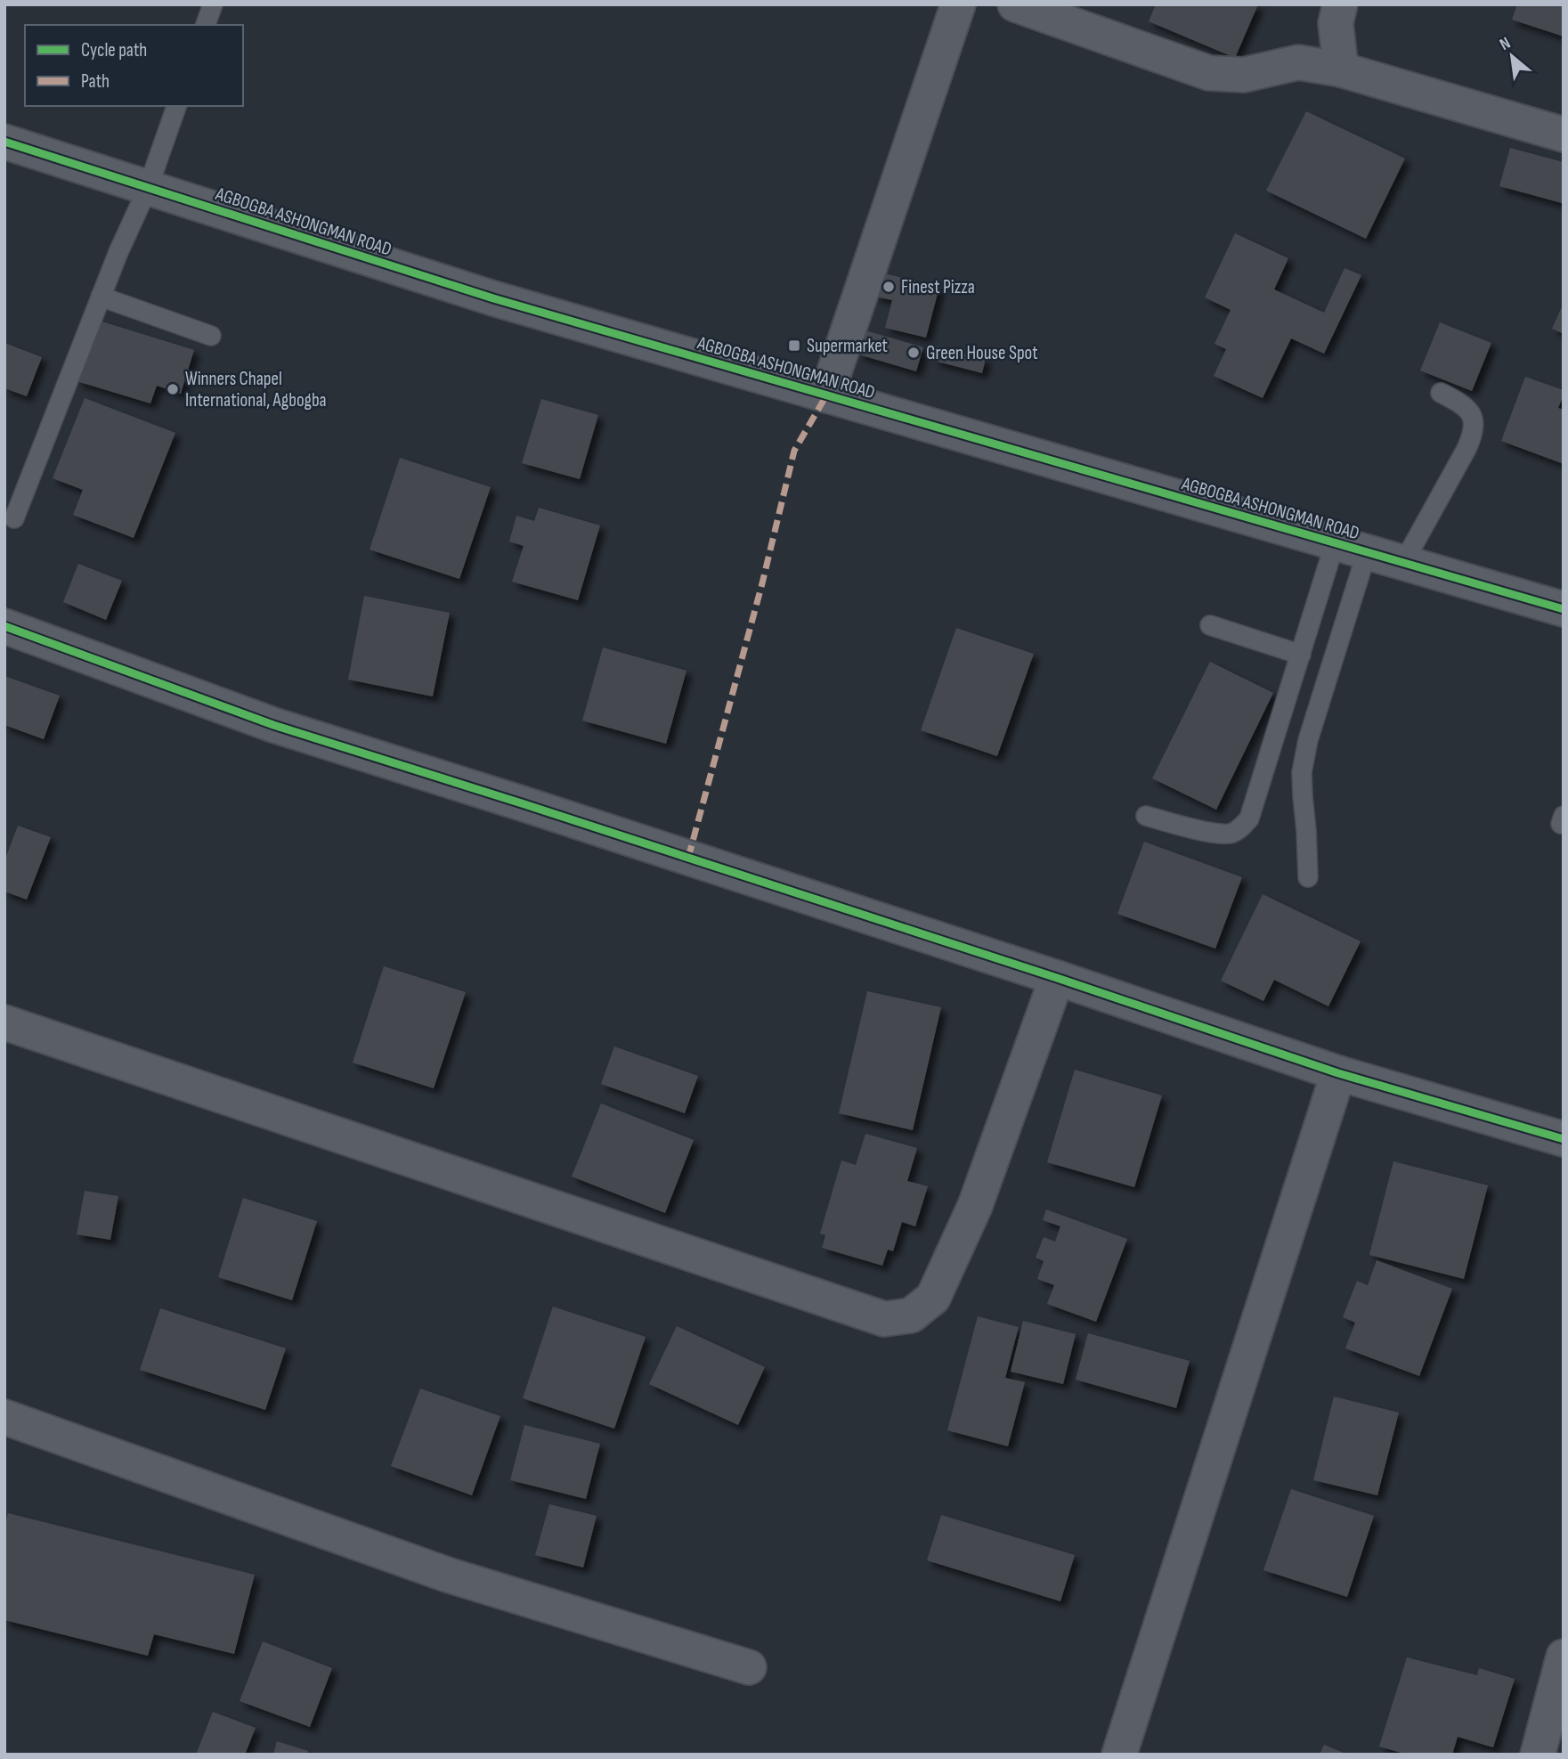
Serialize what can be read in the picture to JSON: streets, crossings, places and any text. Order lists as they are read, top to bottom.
{
  "streets": {
    "street": ["AGBOGBA ASHONGMAN ROAD"]
  },
  "places": {
    "other": ["Finest Pizza", "Green House Spot", "Winners Chapel International, Agbogba"],
    "transit": ["Supermarket"]
  },
  "legend": ["Cycle path", "Path"],
  "north": "top left"
}
